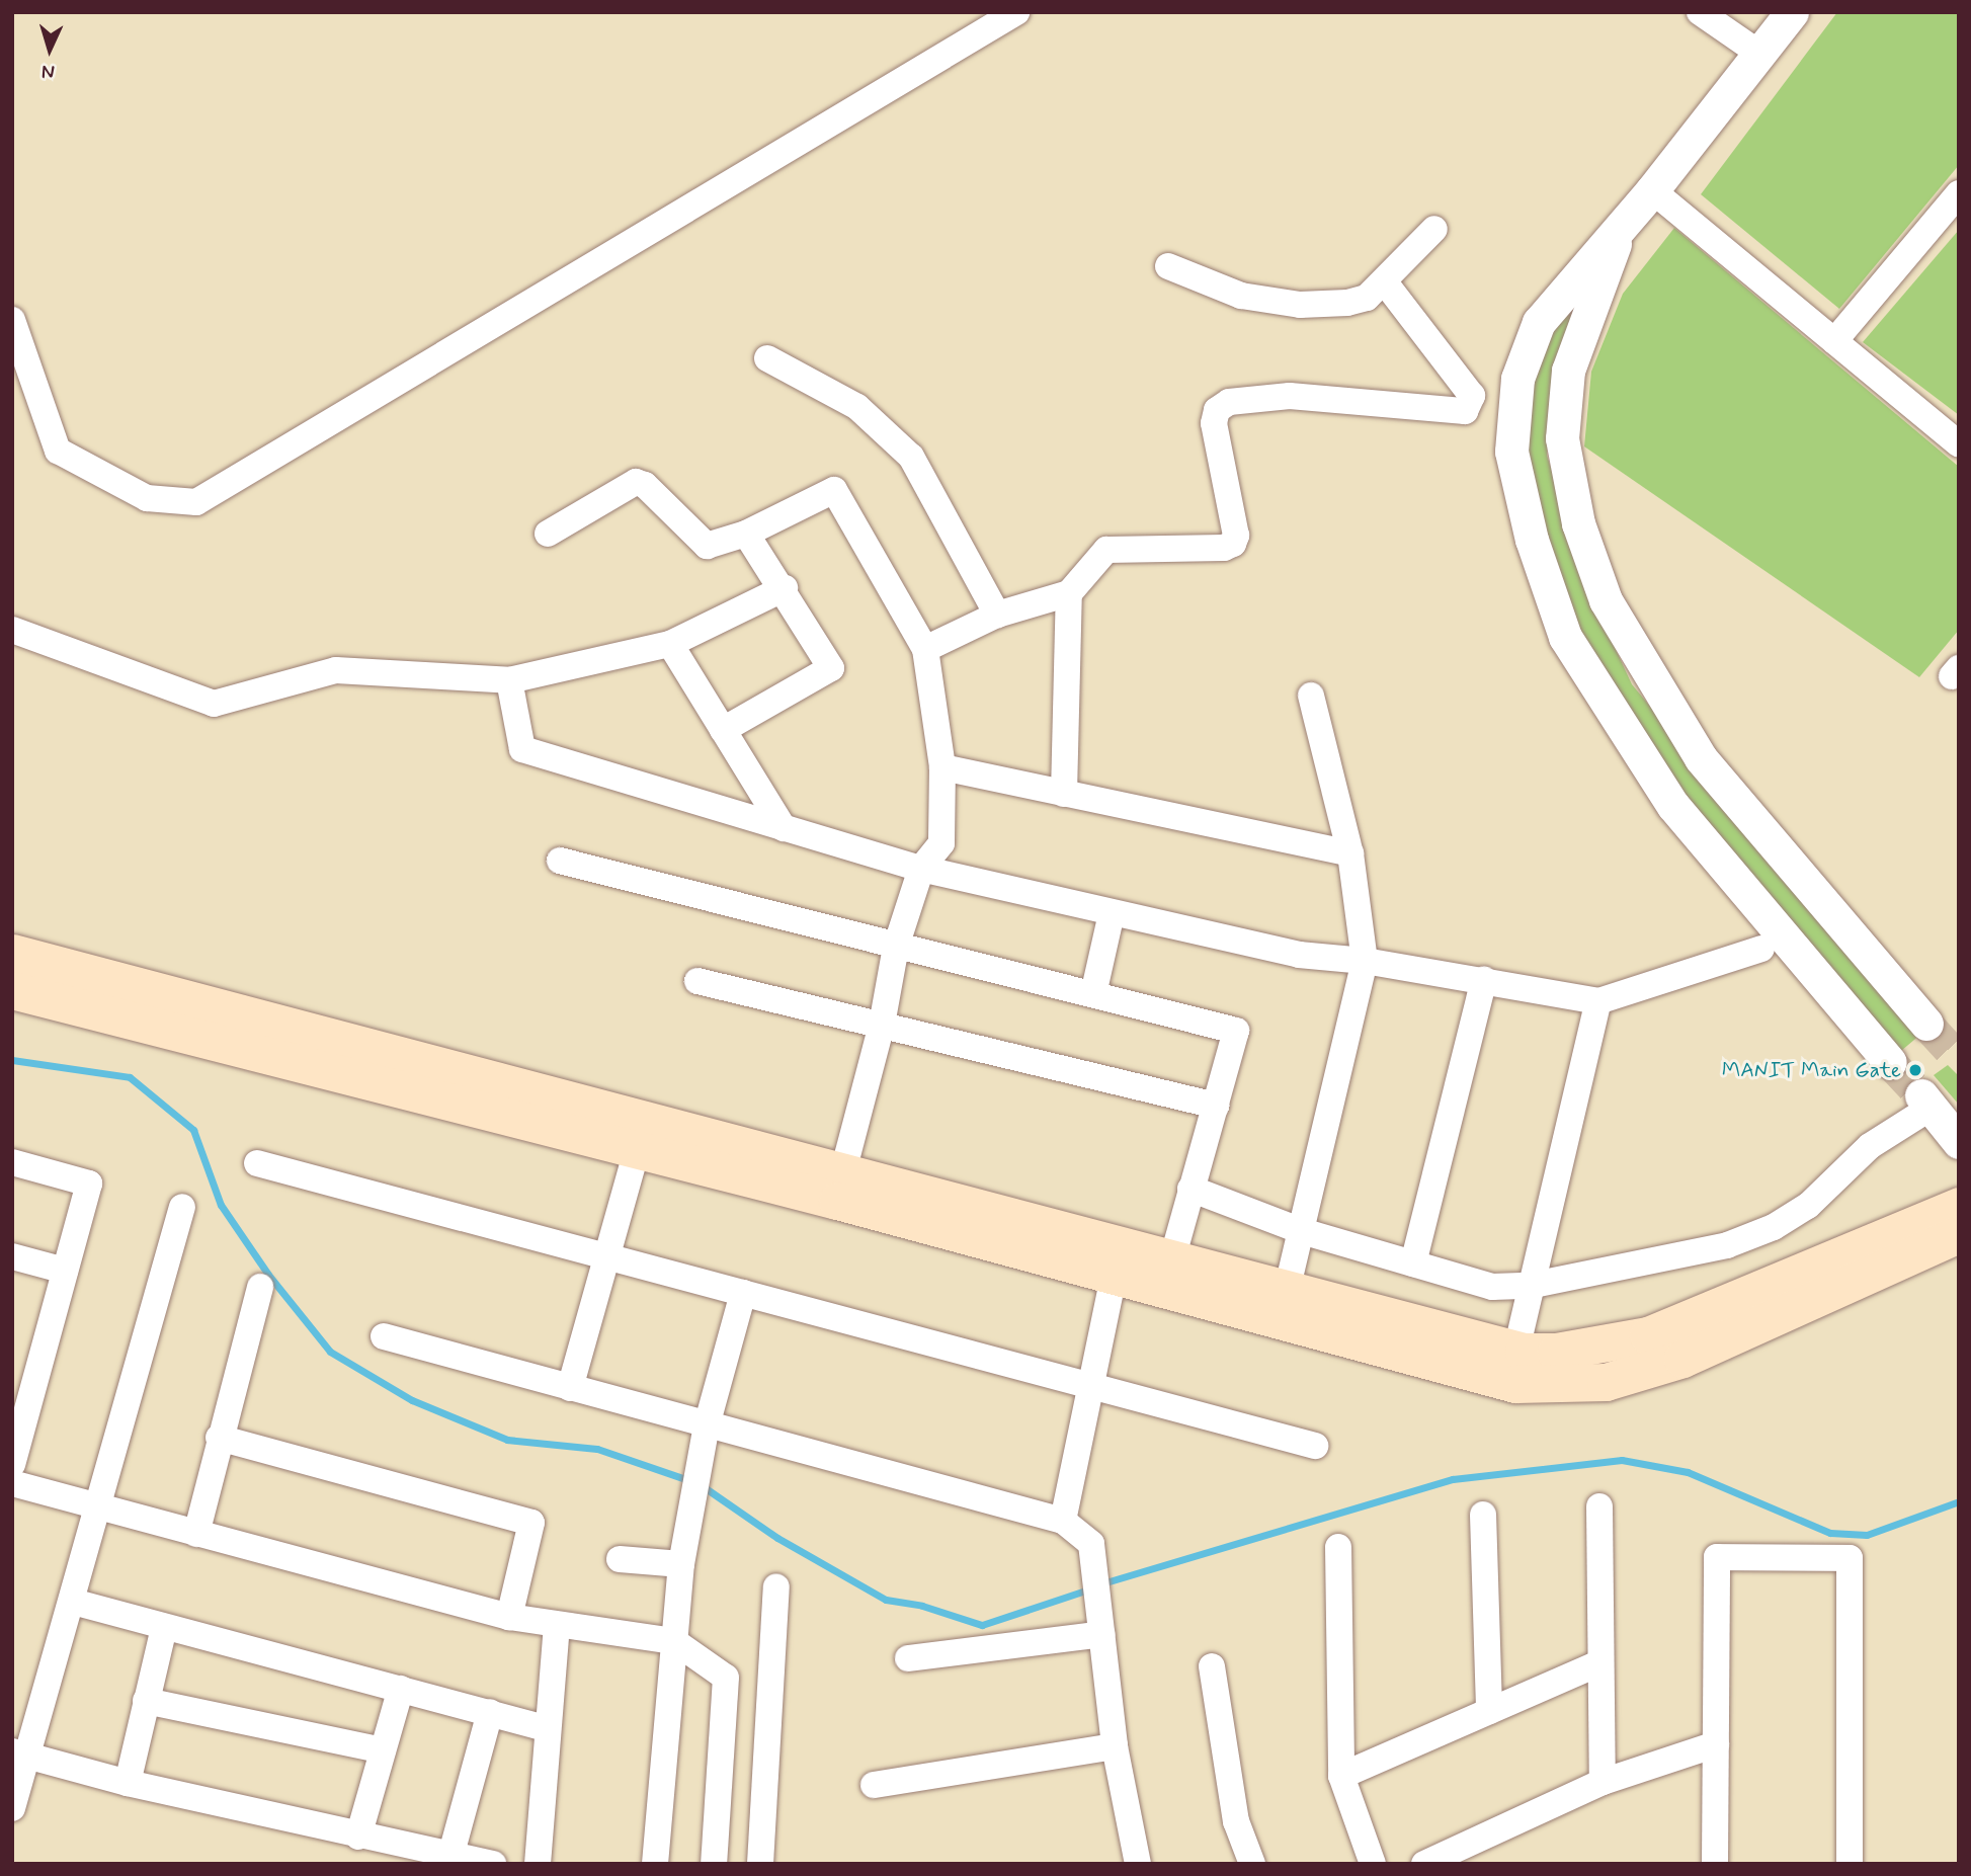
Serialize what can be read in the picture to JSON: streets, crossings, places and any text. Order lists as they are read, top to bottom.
{
  "places": ["MANIT Main Gate"],
  "north": "bottom"
}
